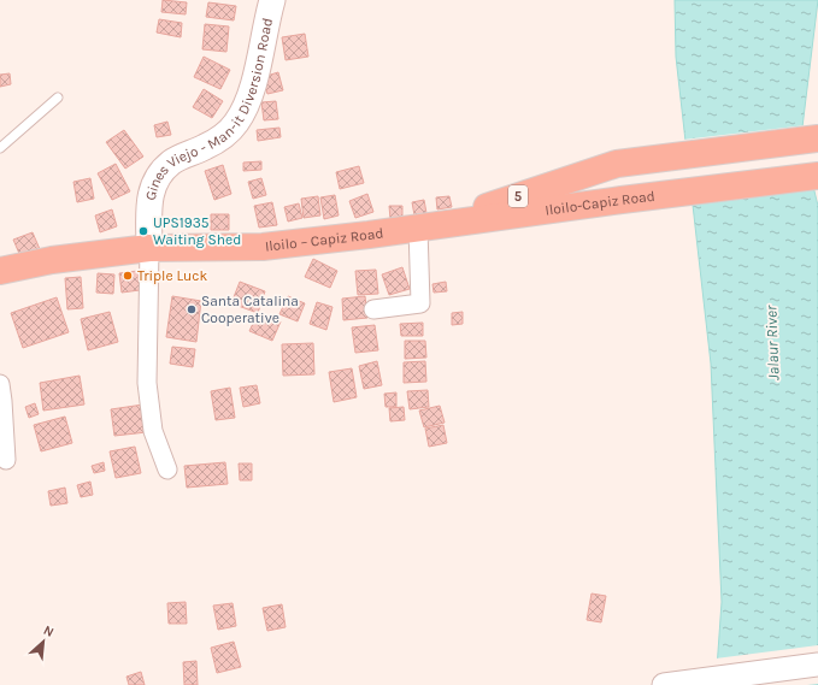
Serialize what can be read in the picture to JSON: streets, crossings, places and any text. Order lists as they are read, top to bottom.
{
  "streets": {
    "highway": ["5", "Iloilo-Capiz Road", "Iloilo – Capiz Road"],
    "main road": ["Gines Viejo - Man-it Diversion Road"]
  },
  "crossings": [
    ["Gines Viejo - Man-it Diversion Road", "Iloilo – Capiz Road"],
    ["Iloilo-Capiz Road", "Iloilo – Capiz Road"]
  ],
  "water": ["Jalaur River"],
  "places": ["UPS1935 Waiting Shed", "Triple Luck", "Santa Catalina Cooperative"],
  "north": "top right"
}
